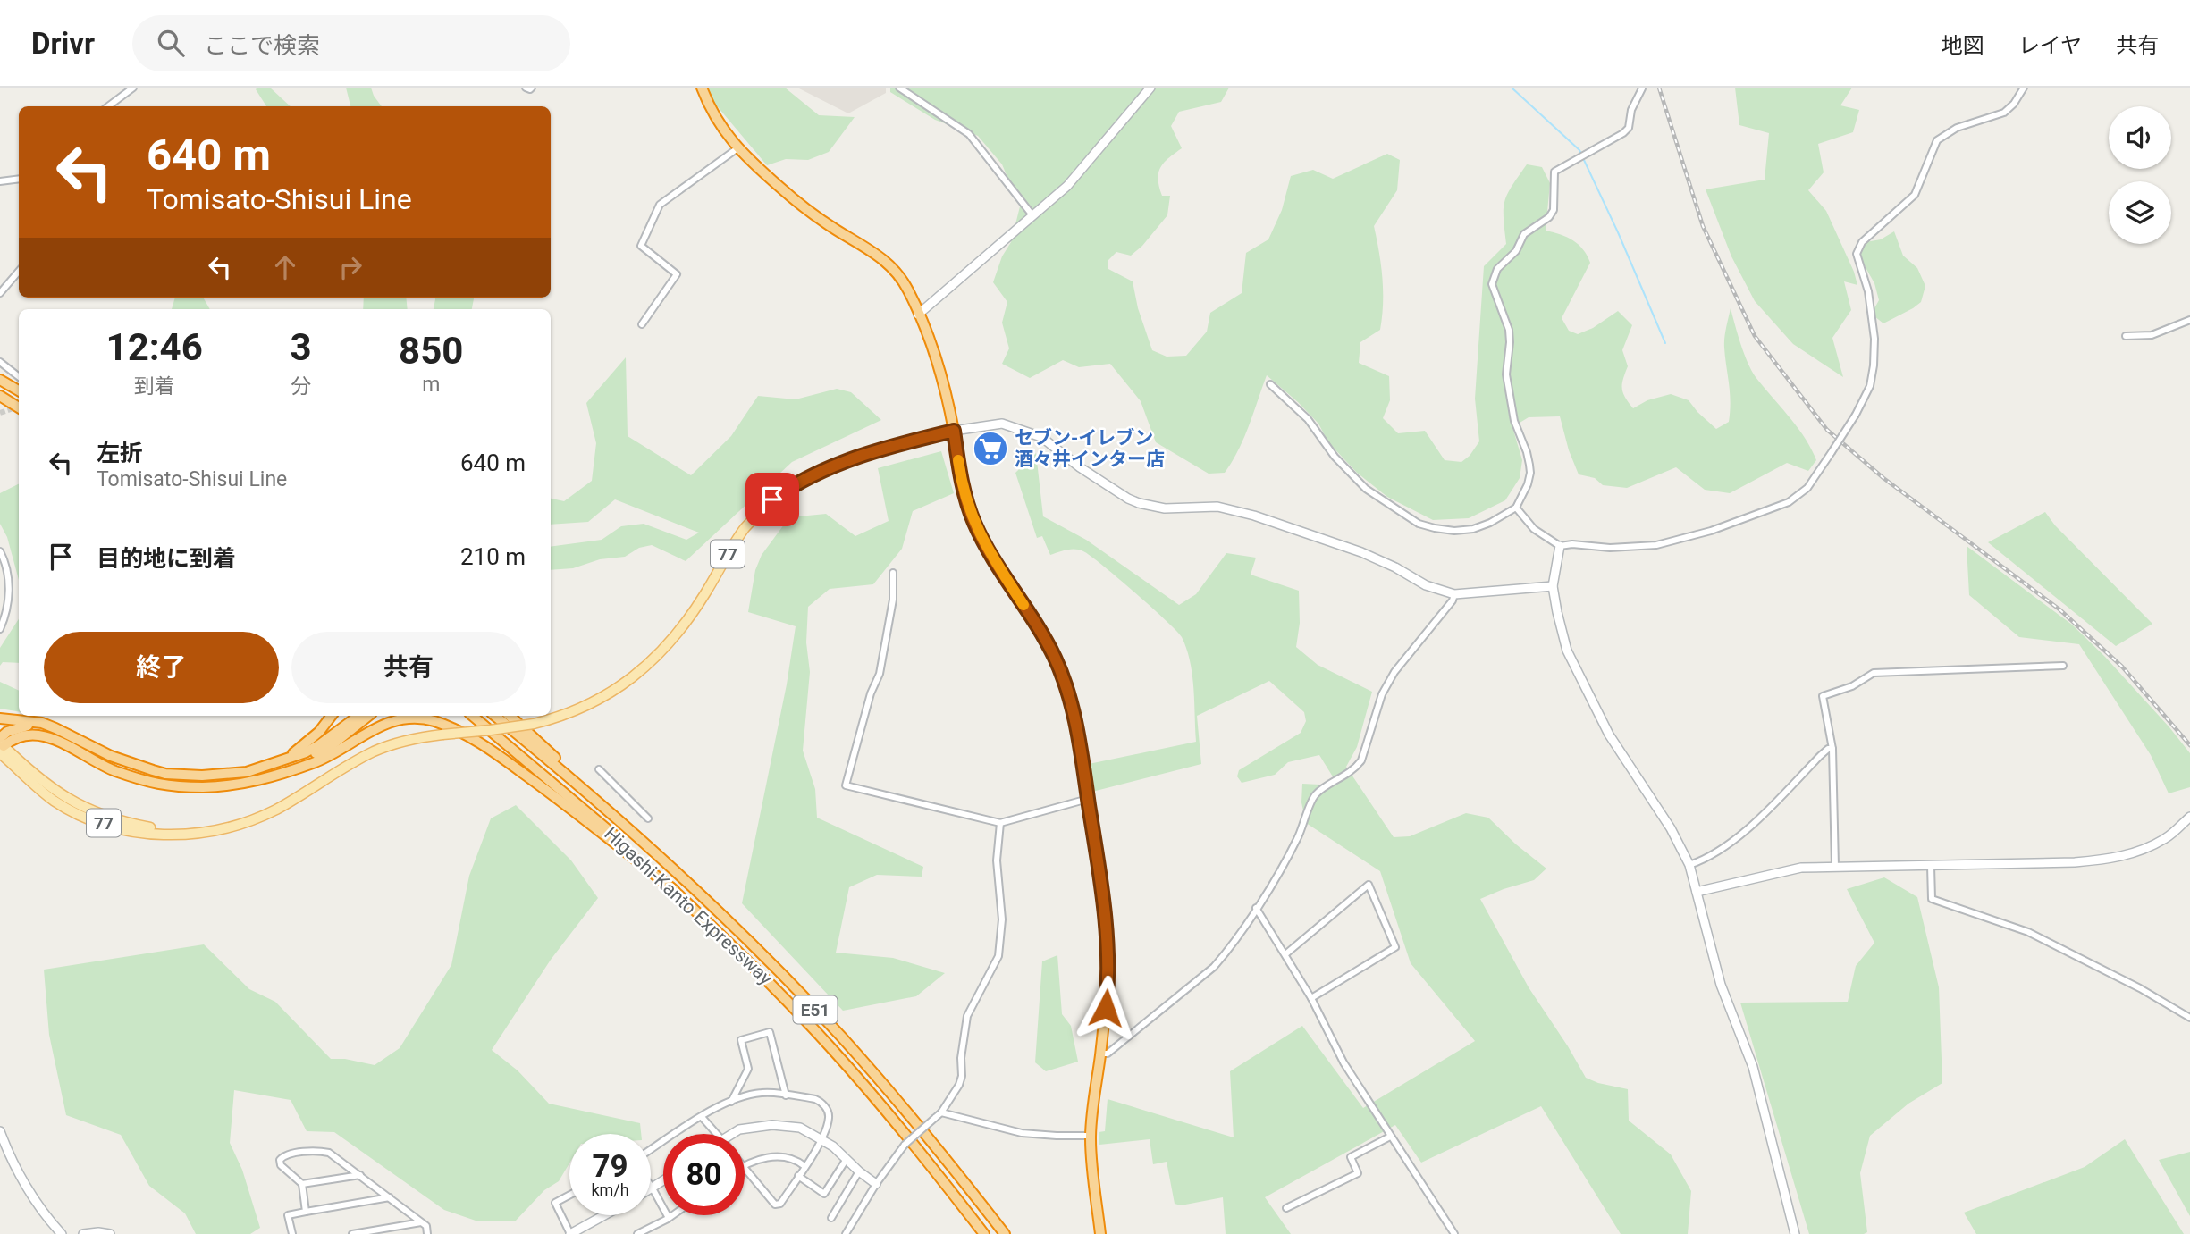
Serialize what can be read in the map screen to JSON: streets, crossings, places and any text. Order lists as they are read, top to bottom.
{
  "streets": {
    "highway": ["Higashi-Kanto Expressway", "E51"],
    "main road": ["77"]
  },
  "places": {
    "supermarket": ["セブン-イレブン 酒々井インター店"]
  },
  "page": {
    "header": "Drivr",
    "search": "ここで検索",
    "nav": ["地図", "レイヤ", "共有"],
    "turn": ["640 m", "Tomisato-Shisui Line"],
    "eta": [
      "12:46",
      "到着",
      "3",
      "分",
      "850",
      "m"
    ],
    "list": [
      {
        "name": "左折",
        "note": "Tomisato-Shisui Line",
        "value": "640 m"
      },
      {
        "name": "目的地に到着",
        "value": "210 m"
      }
    ],
    "buttons": ["終了", "共有"],
    "speed": "79 km/h",
    "limit": "80"
  }
}
